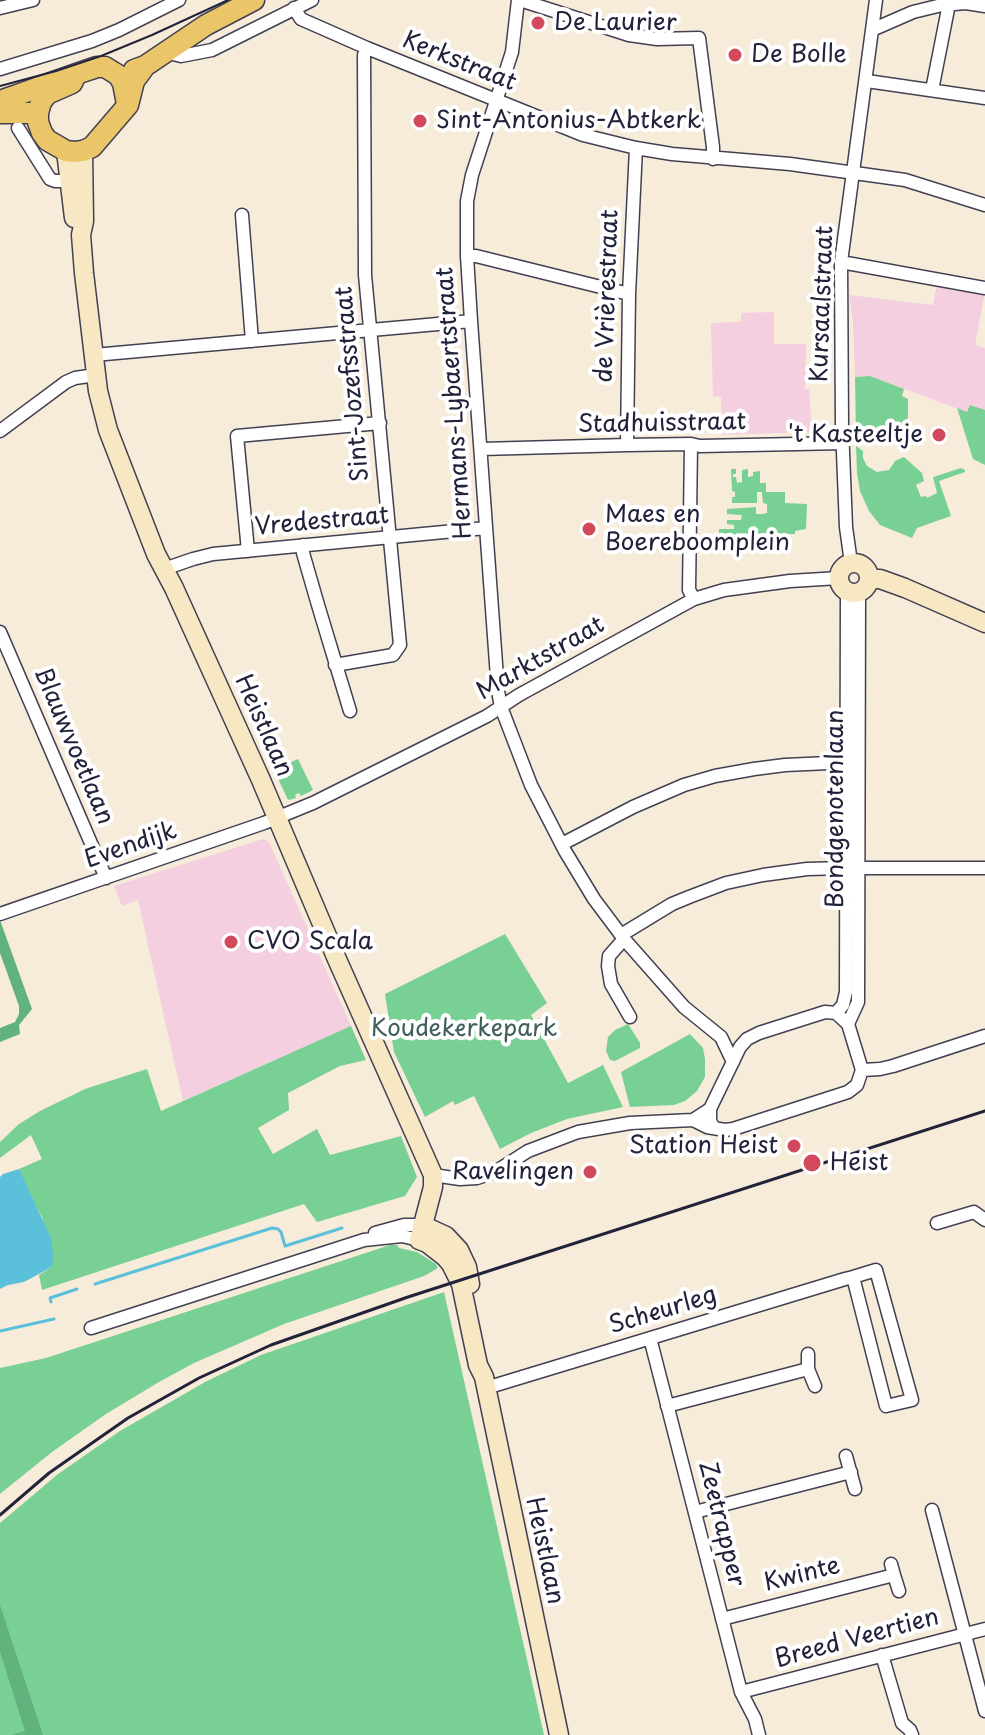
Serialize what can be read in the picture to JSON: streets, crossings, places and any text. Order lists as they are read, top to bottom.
{
  "streets": {
    "main road": ["Heistlaan"],
    "street": [
      "Kerkstraat",
      "de Vrièrestraat",
      "Kursaalstraat",
      "Sint-Jozefsstraat",
      "Hermans-Lybaertstraat",
      "Stadhuisstraat",
      "Vredestraat",
      "Marktstraat",
      "Blauwvoetlaan",
      "Bondgenotenlaan",
      "Evendijk",
      "Scheurleg",
      "Zeetrapper",
      "Kwinte",
      "Breed Veertien"
    ]
  },
  "crossings": [
    ["Kerkstraat", "de Vrièrestraat"],
    ["Kerkstraat", "Kursaalstraat"],
    ["Kerkstraat", "Sint-Jozefsstraat"],
    ["Kerkstraat", "Hermans-Lybaertstraat"],
    ["de Vrièrestraat", "Stadhuisstraat"],
    ["Kursaalstraat", "Stadhuisstraat"],
    ["Sint-Jozefsstraat", "Vredestraat"],
    ["Hermans-Lybaertstraat", "Stadhuisstraat"],
    ["Hermans-Lybaertstraat", "Vredestraat"],
    ["Hermans-Lybaertstraat", "Marktstraat"],
    ["Vredestraat", "Heistlaan"],
    ["Marktstraat", "Heistlaan"],
    ["Marktstraat", "Bondgenotenlaan"],
    ["Marktstraat", "Evendijk"],
    ["Heistlaan", "Evendijk"],
    ["Heistlaan", "Scheurleg"],
    ["Blauwvoetlaan", "Evendijk"],
    ["Scheurleg", "Zeetrapper"],
    ["Zeetrapper", "Kwinte"],
    ["Zeetrapper", "Breed Veertien"]
  ],
  "parks": ["Koudekerkepark"],
  "places": [
    "De Laurier",
    "De Bolle",
    "Sint-Antonius-Abtkerk",
    "'t Kasteeltje",
    "Maes en Boereboomplein",
    "CVO Scala",
    "Station Heist",
    "Heist",
    "Ravelingen"
  ]
}
